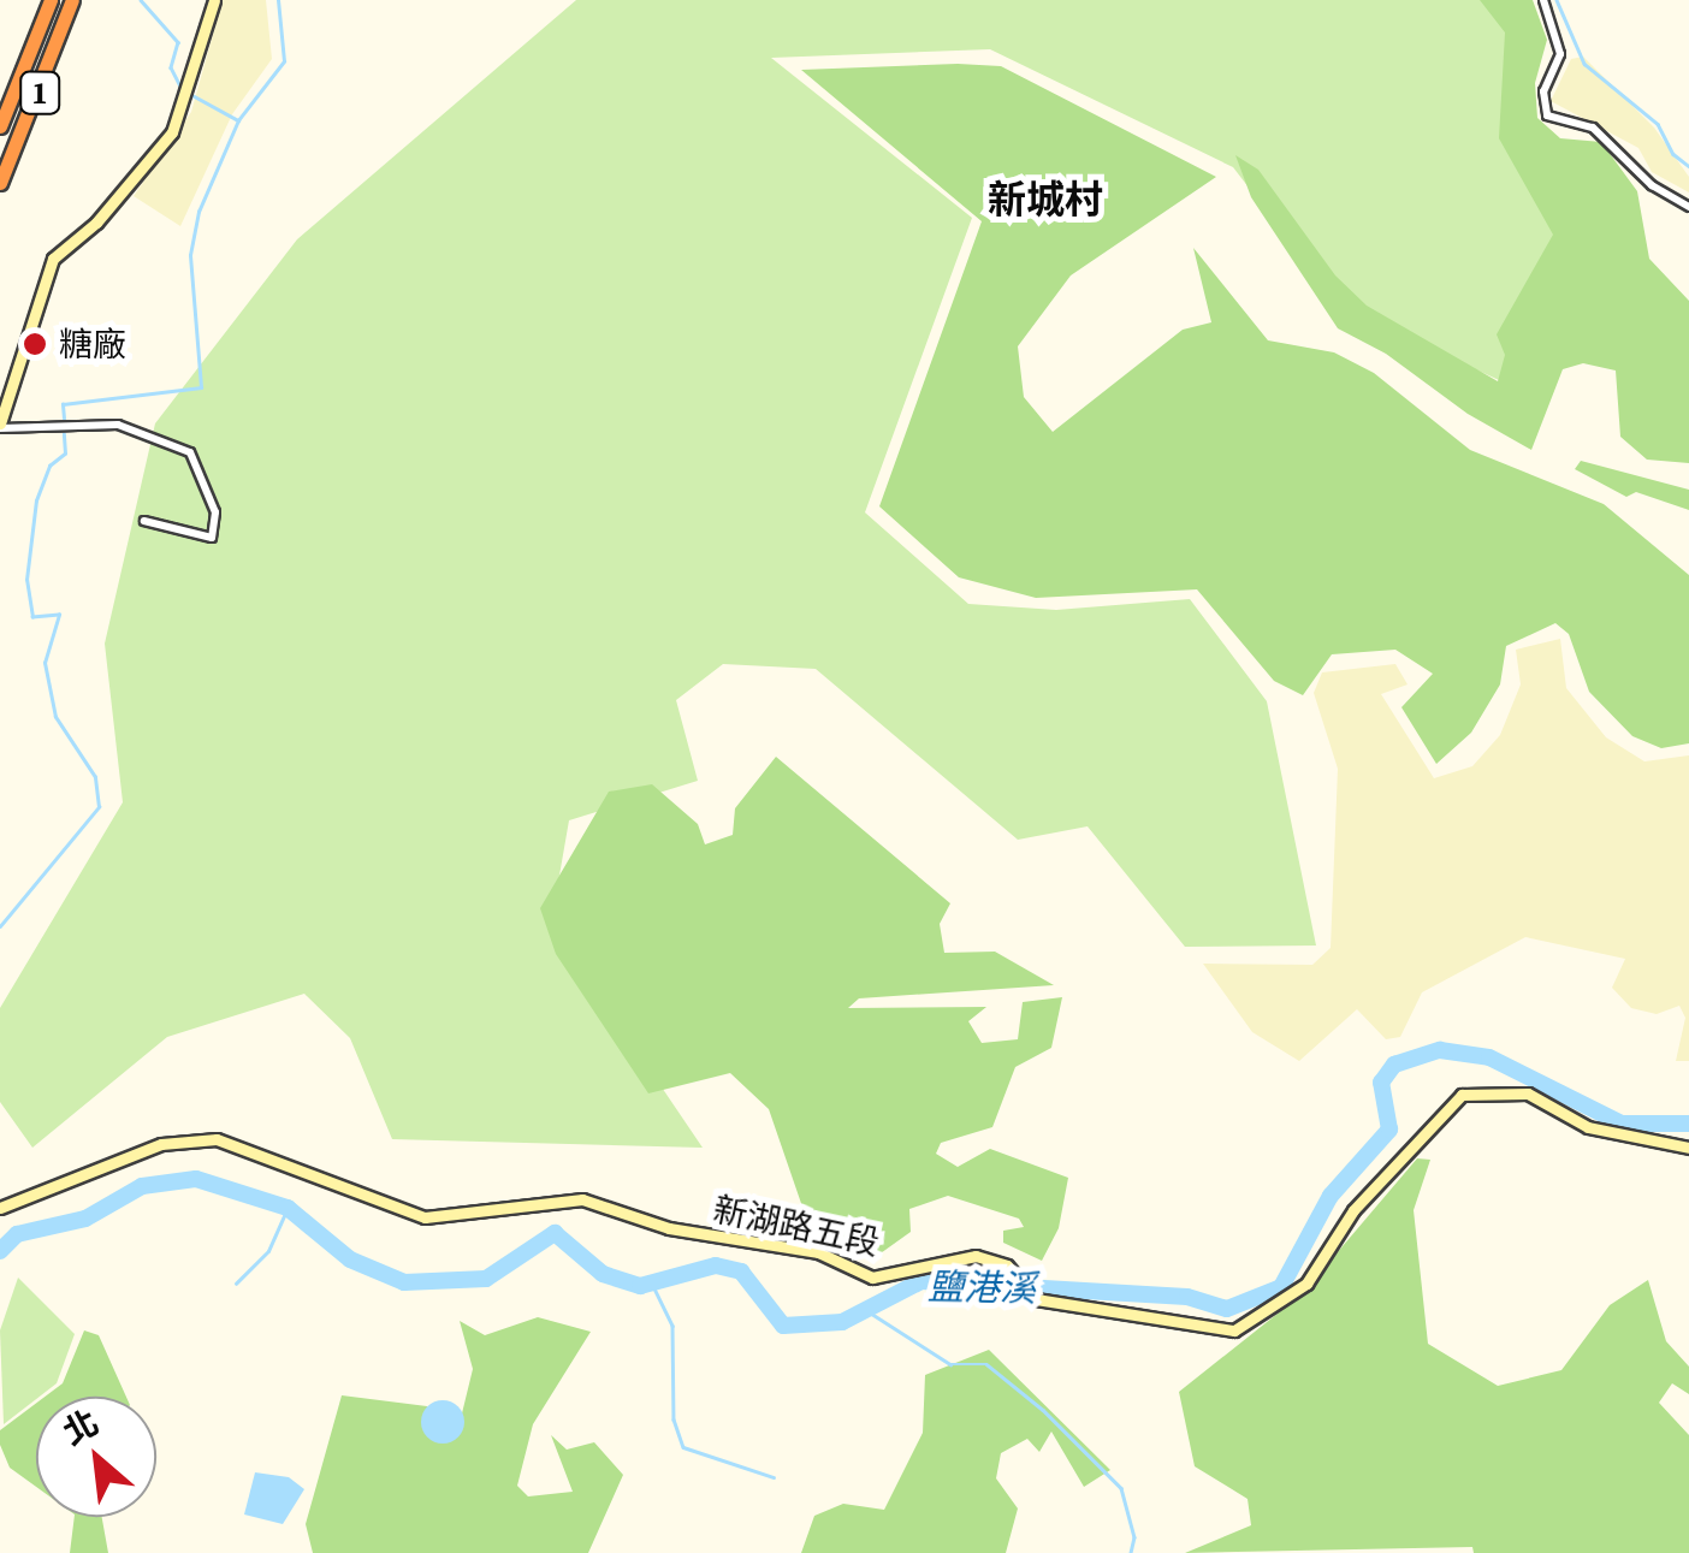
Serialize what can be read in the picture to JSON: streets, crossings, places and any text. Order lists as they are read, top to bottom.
{
  "streets": {
    "highway": ["1"],
    "street": ["新湖路五段"]
  },
  "districts": ["新城村"],
  "water": ["鹽港溪"],
  "places": ["糖廠"],
  "north": "top left"
}
